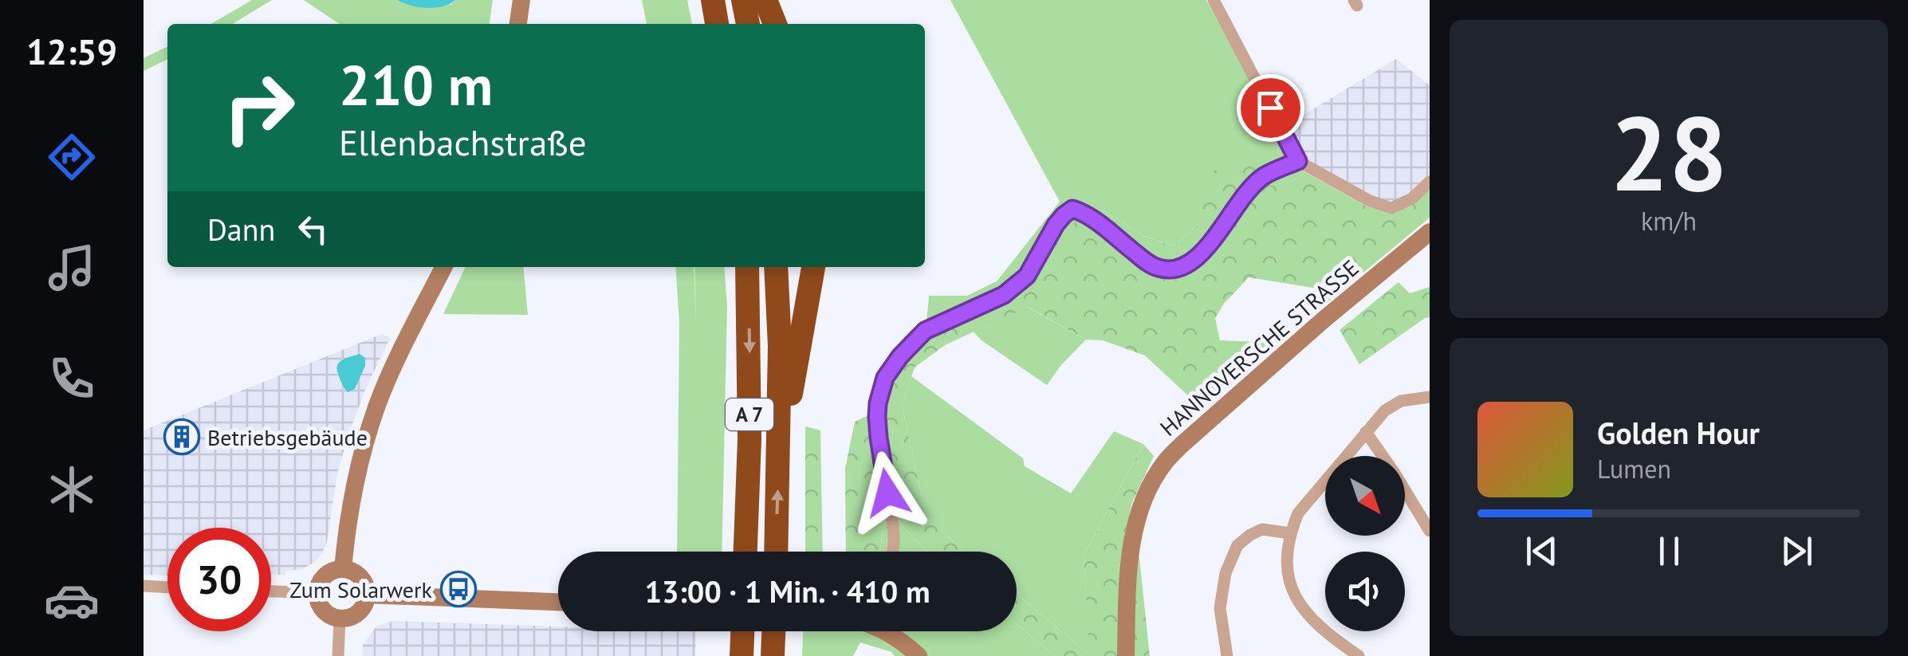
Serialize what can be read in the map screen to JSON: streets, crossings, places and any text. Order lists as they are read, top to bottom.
{
  "streets": {
    "highway": ["A 7"],
    "main road": ["HANNOVERSCHE STRASSE"]
  },
  "places": {
    "building": ["Betriebsgebäude"],
    "bus stop": ["Zum Solarwerk"]
  },
  "north": "bottom right",
  "page": {
    "tabs": "12:59",
    "tile": ["28", "km/h"],
    "turn": ["210 m", "Ellenbachstraße"],
    "then": "Dann",
    "song": ["Golden Hour", "Lumen"],
    "limit": "30",
    "trip": "13:00 · 1 Min. · 410 m"
  }
}
